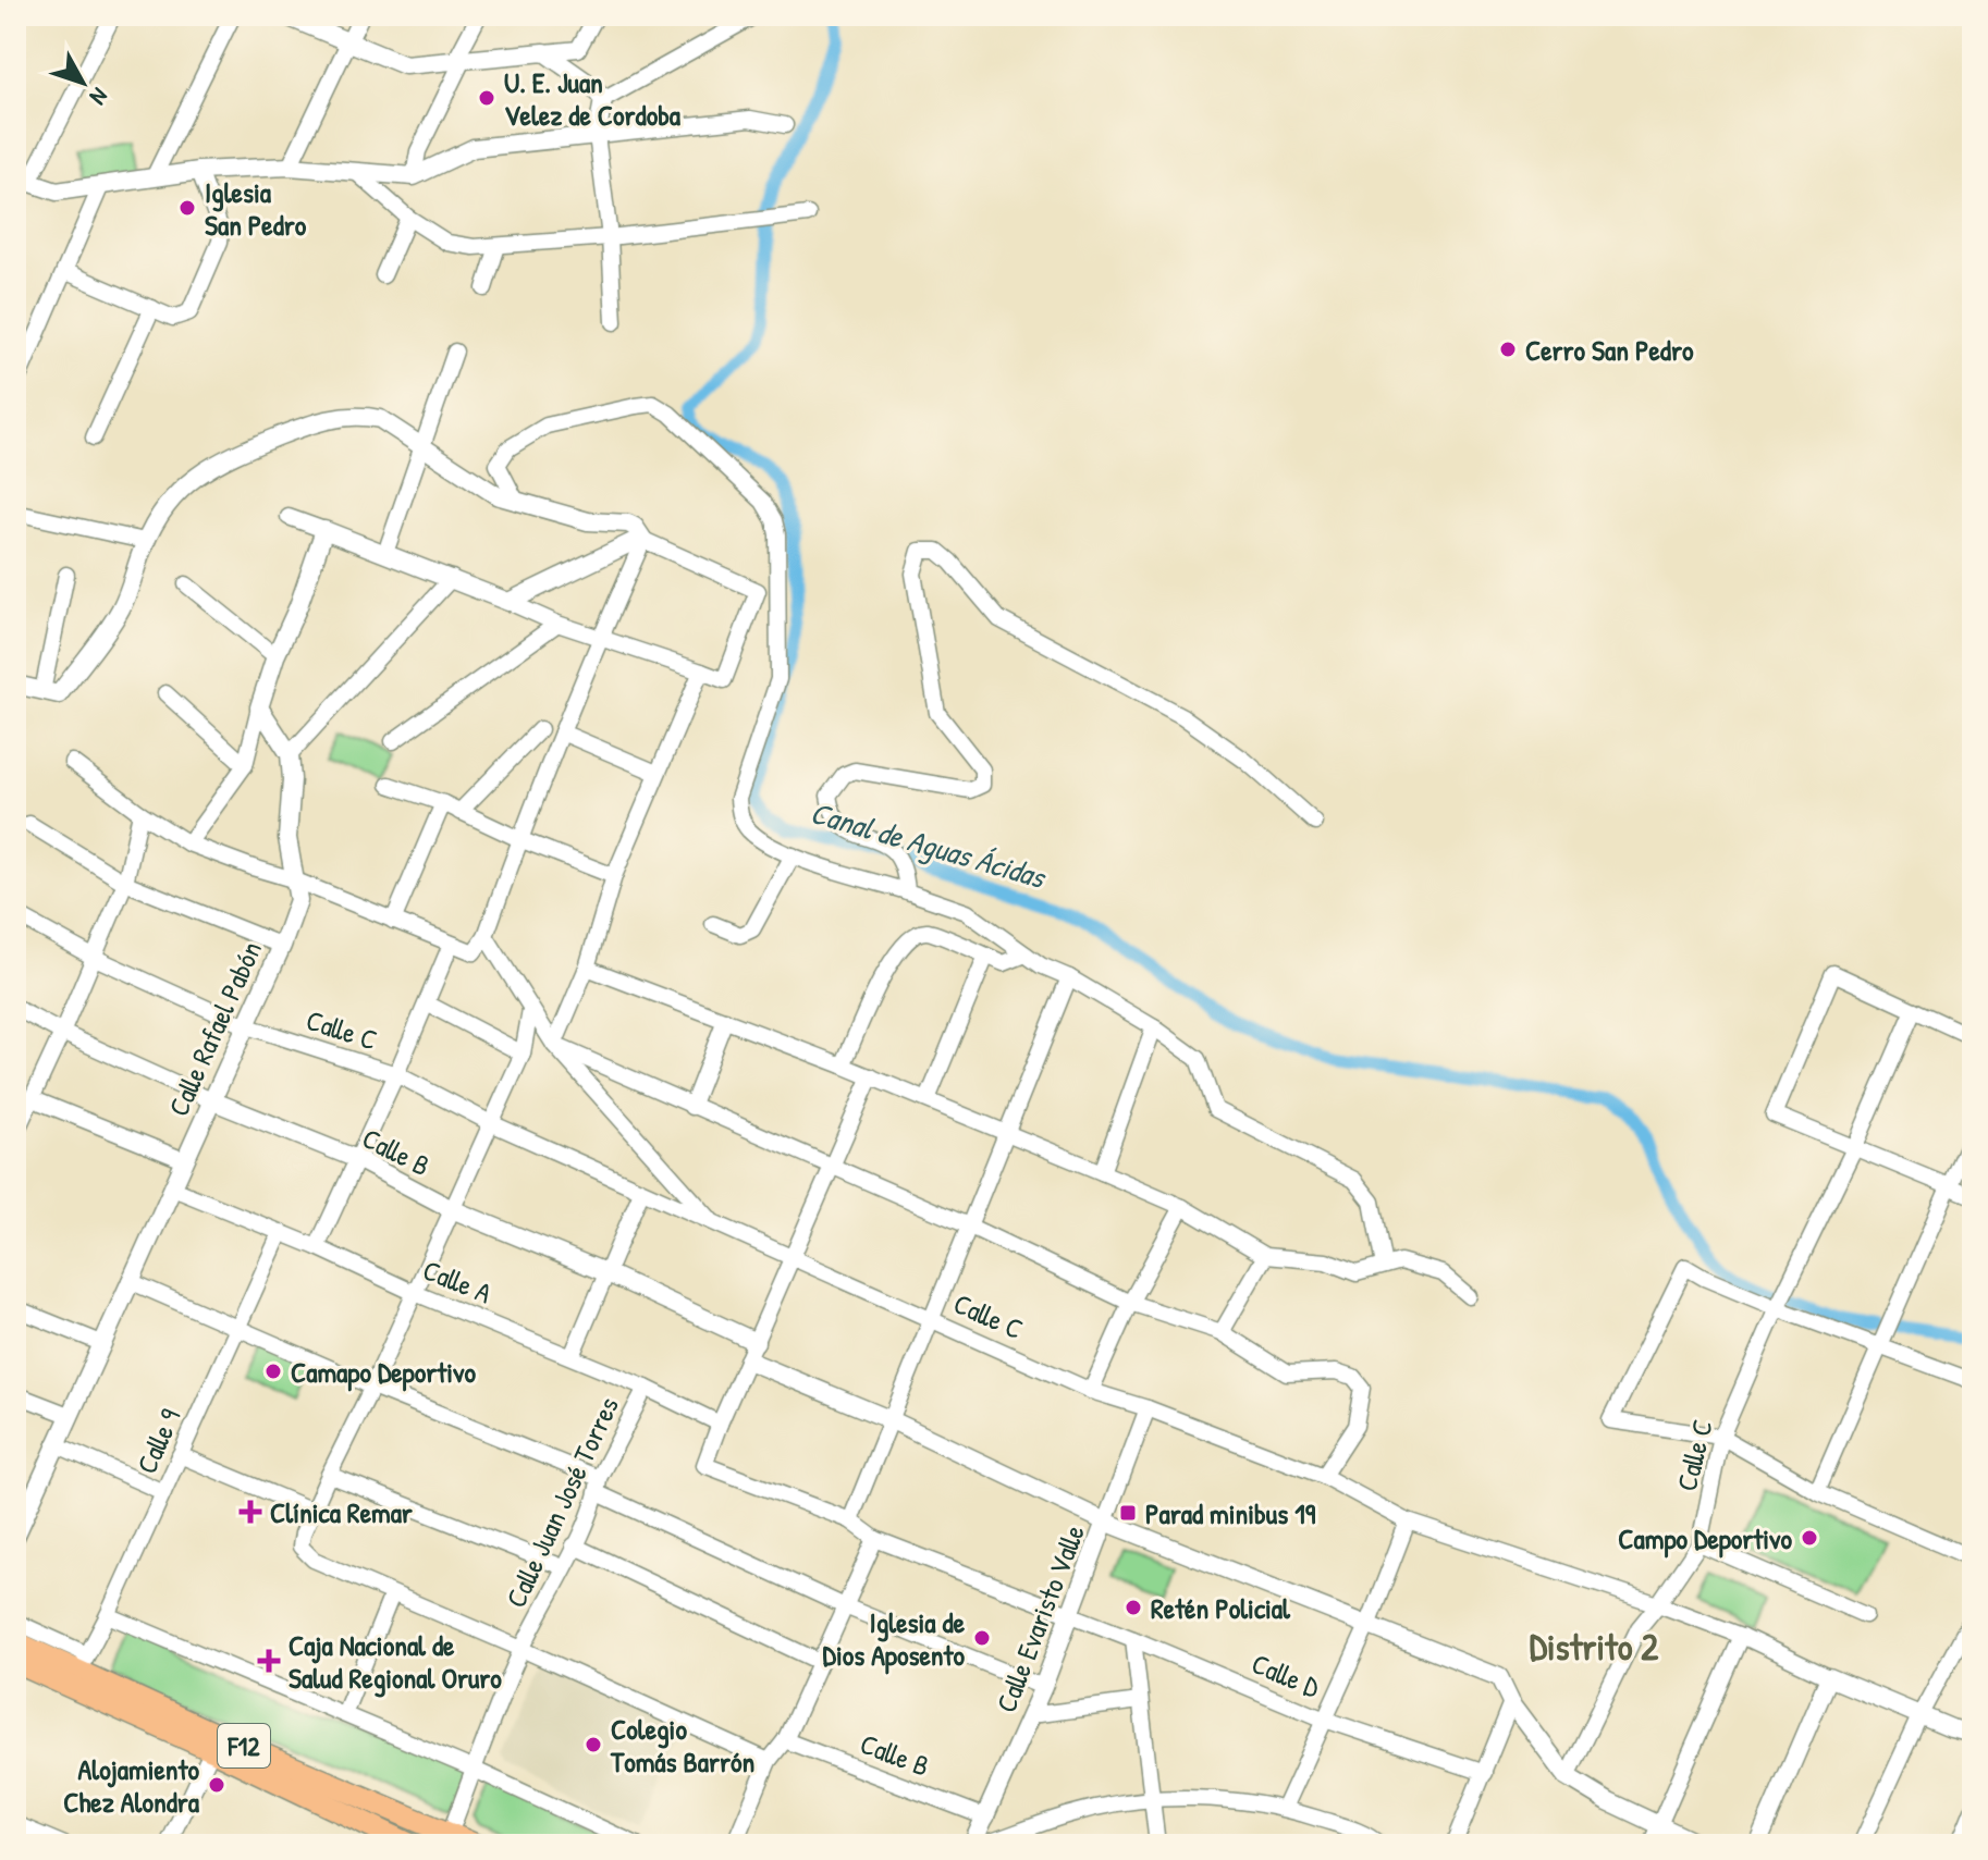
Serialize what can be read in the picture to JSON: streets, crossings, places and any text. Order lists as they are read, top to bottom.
{
  "streets": {
    "main road": ["F12"],
    "street": [
      "Calle Rafael Pabón",
      "Calle C",
      "Calle B",
      "Calle A",
      "Calle 9",
      "Calle Juan José Torres",
      "Calle Evaristo Valle",
      "Calle D"
    ]
  },
  "crossings": [
    ["Calle Rafael Pabón", "Calle C"],
    ["Calle Rafael Pabón", "Calle B"],
    ["Calle Rafael Pabón", "Calle A"],
    ["Calle C", "Calle Evaristo Valle"],
    ["Calle B", "Calle Evaristo Valle"],
    ["Calle A", "Calle 9"],
    ["Calle A", "Calle Juan José Torres"],
    ["Calle A", "Calle D"],
    ["Calle 9", "F12"],
    ["Calle Juan José Torres", "F12"],
    ["Calle Evaristo Valle", "Calle D"]
  ],
  "districts": ["Distrito 2"],
  "water": ["Canal de Aguas Ácidas"],
  "places": {
    "other": [
      "U. E. Juan Velez de Cordoba",
      "Iglesia San Pedro",
      "Cerro San Pedro",
      "Camapo Deportivo",
      "Campo Deportivo",
      "Retén Policial",
      "Iglesia de Dios Aposento",
      "Colegio Tomás Barrón",
      "Alojamiento Chez Alondra"
    ],
    "health": ["Clínica Remar", "Caja Nacional de Salud Regional Oruro"],
    "transit": ["Parad minibus 19"]
  },
  "north": "bottom right"
}
